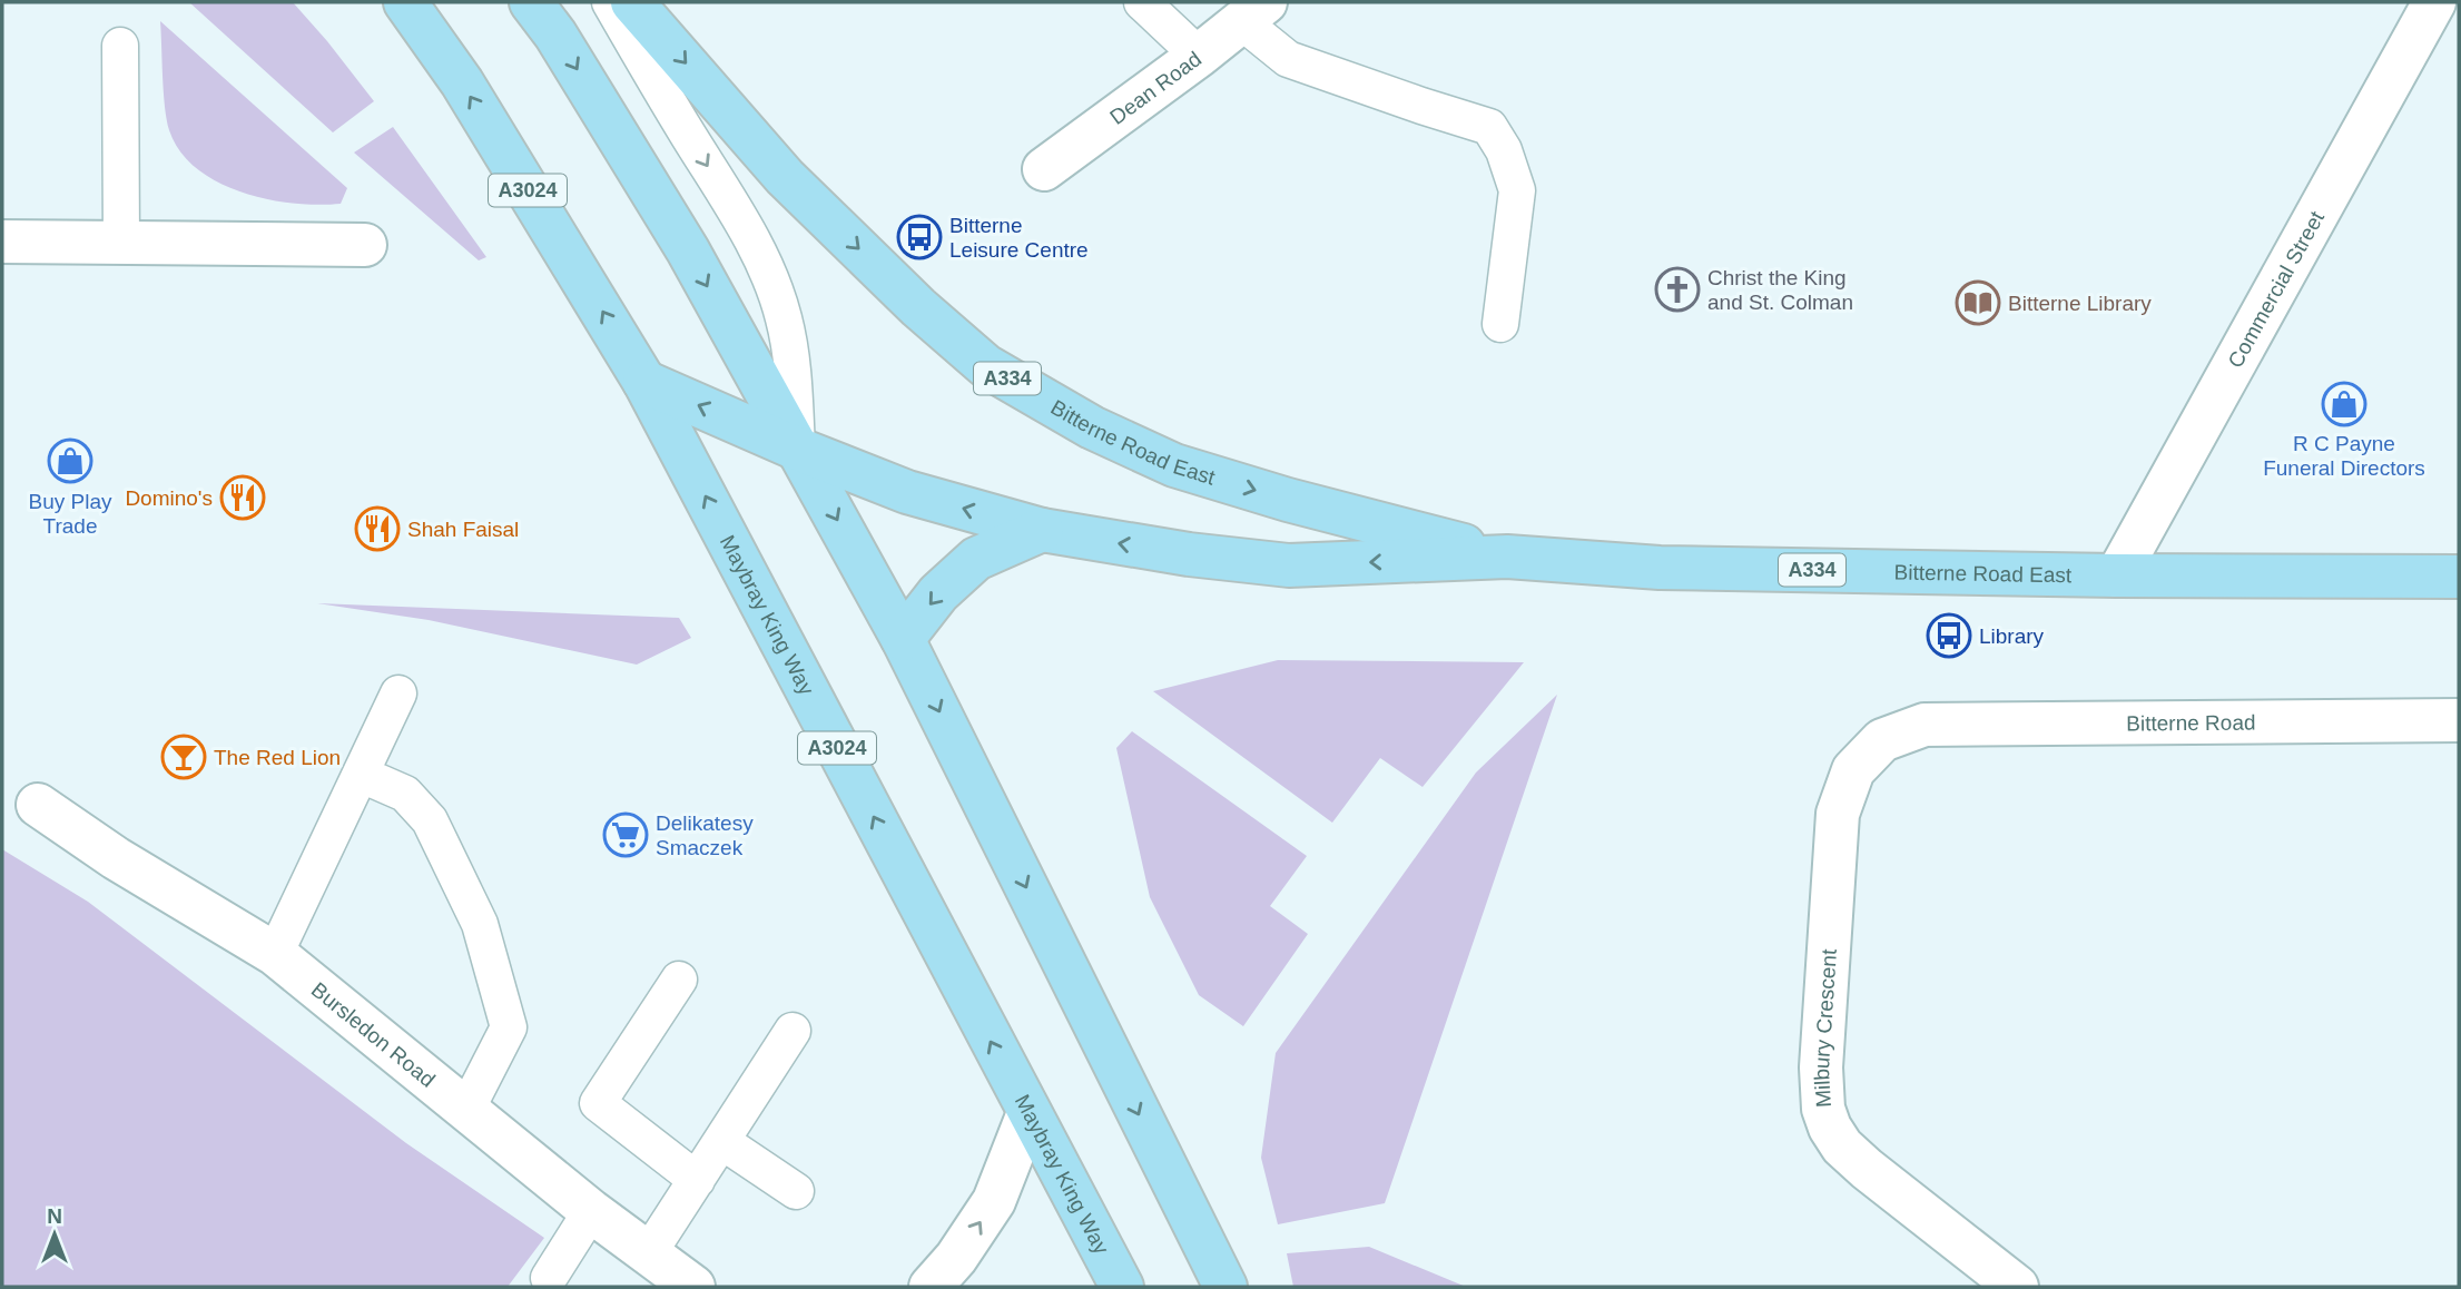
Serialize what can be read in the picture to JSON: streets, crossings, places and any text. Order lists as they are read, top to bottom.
{
  "streets": {
    "main road": [
      "A3024",
      "A334",
      "Bitterne Road East",
      "Maybray King Way"
    ],
    "street": [
      "Dean Road",
      "Commercial Street",
      "Bitterne Road",
      "Milbury Crescent",
      "Bursledon Road"
    ]
  },
  "crossings": [
    ["Commercial Street", "Bitterne Road East"],
    ["Bitterne Road East", "Maybray King Way"],
    ["Bitterne Road", "Milbury Crescent"]
  ],
  "places": {
    "bus stop": ["Bitterne Leisure Centre", "Library"],
    "church": ["Christ the King and St. Colman"],
    "library": ["Bitterne Library"],
    "shop": ["R C Payne Funeral Directors", "Buy Play Trade"],
    "restaurant": ["Domino's", "Shah Faisal"],
    "bar": ["The Red Lion"],
    "supermarket": ["Delikatesy Smaczek"]
  },
  "north": "top"
}
